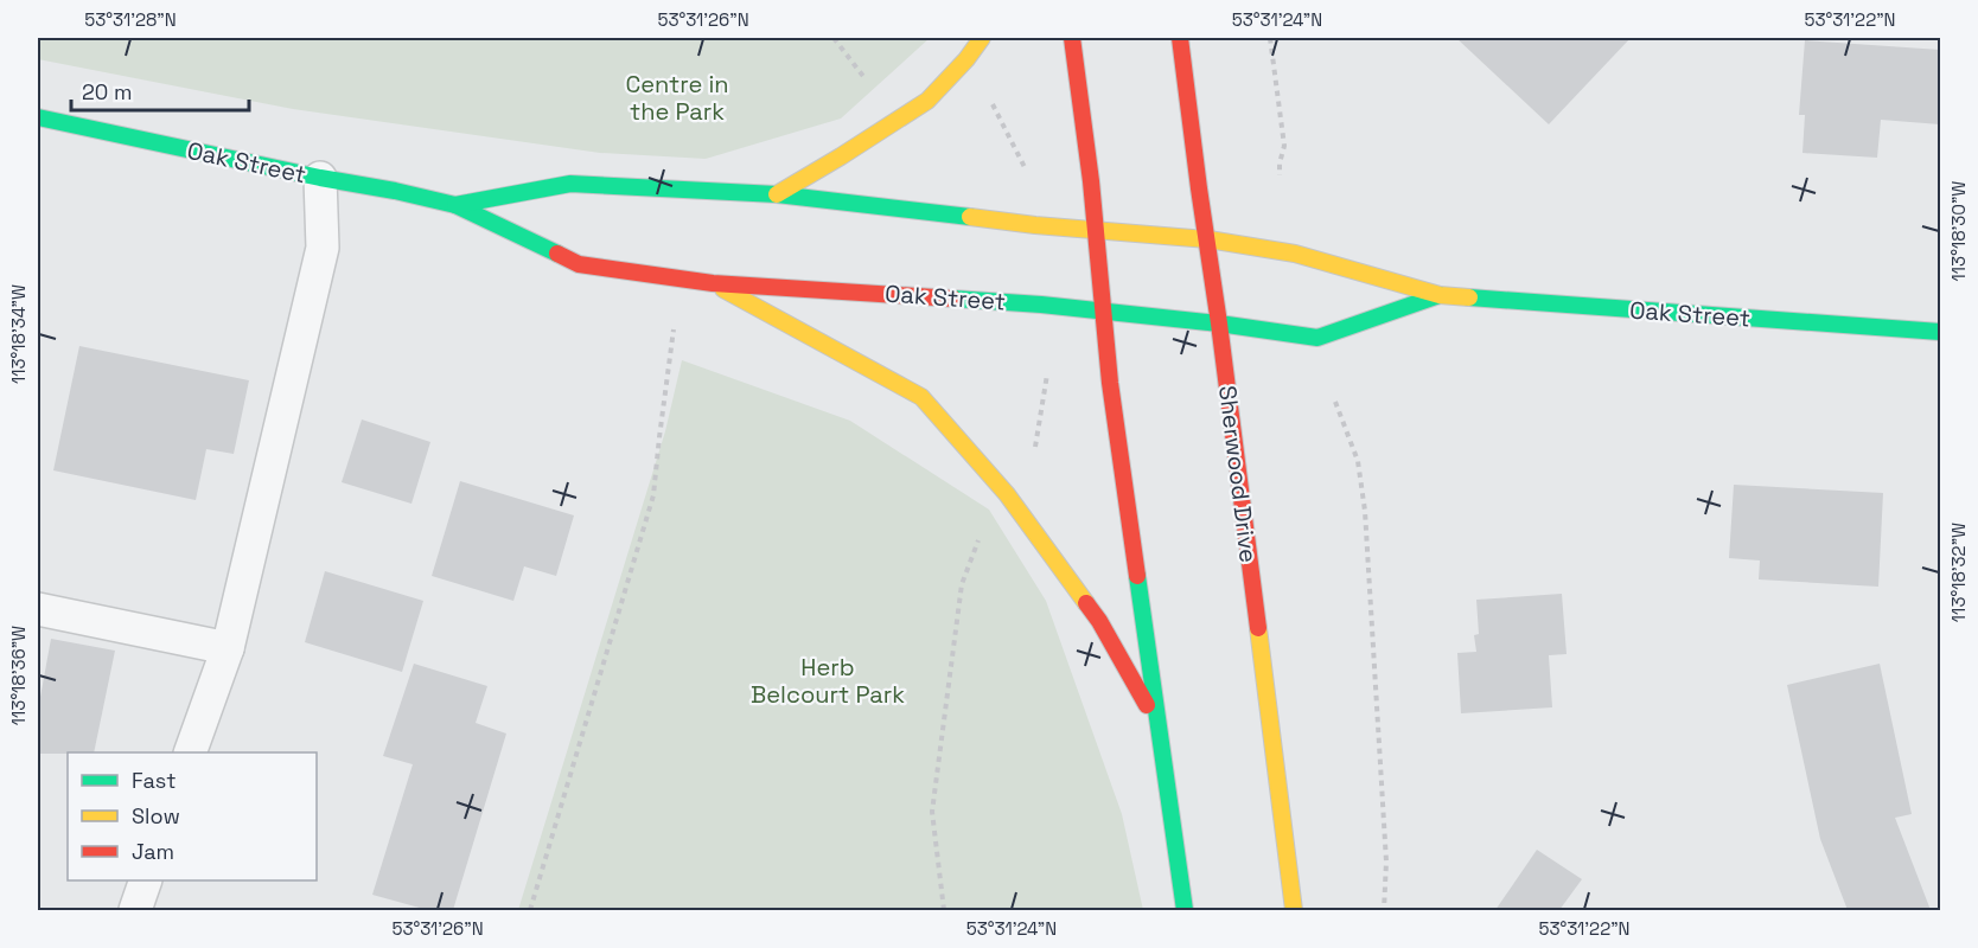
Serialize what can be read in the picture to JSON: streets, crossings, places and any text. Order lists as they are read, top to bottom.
{
  "streets": {
    "street": ["Oak Street", "Sherwood Drive"]
  },
  "crossings": [
    ["Oak Street", "Sherwood Drive"]
  ],
  "parks": ["Centre in the Park", "Herb Belcourt Park"],
  "legend": ["Fast", "Slow", "Jam"],
  "scale_bar": "20 m",
  "coordinates": [
    "53°31'28\"N",
    "53°31'26\"N",
    "53°31'24\"N",
    "53°31'22\"N",
    "113°18'30\"W",
    "113°18'34\"W",
    "113°18'32\"W",
    "113°18'36\"W"
  ]
}
